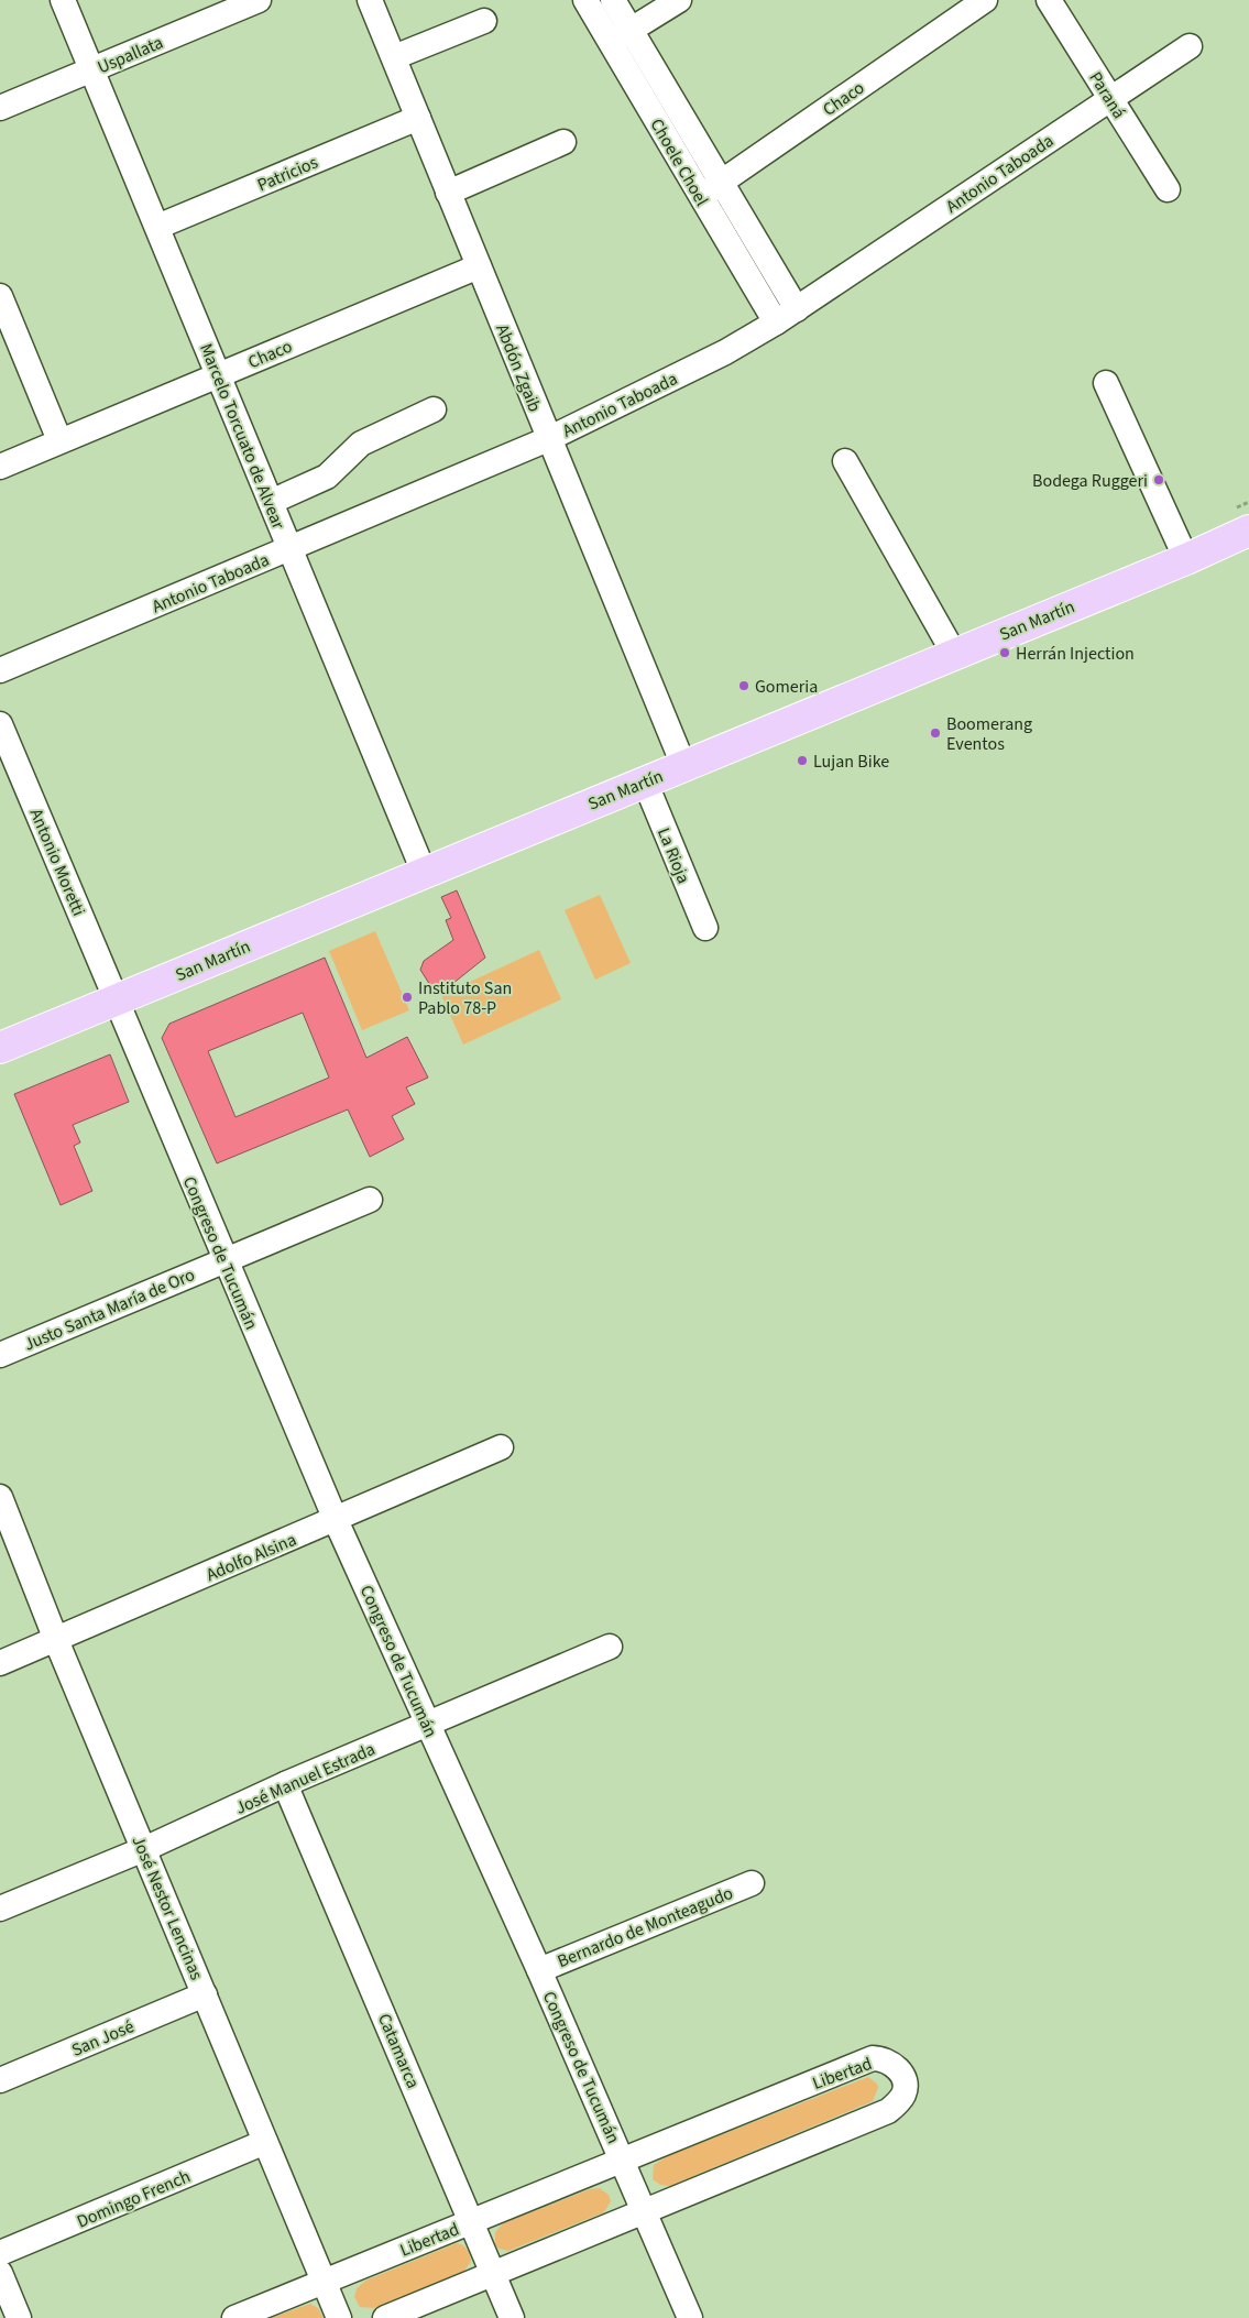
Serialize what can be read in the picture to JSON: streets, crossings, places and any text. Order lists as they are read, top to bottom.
{
  "streets": {
    "main road": ["San Martín"],
    "street": [
      "Uspallata",
      "Paraná",
      "Chaco",
      "Choele Choel",
      "Patricios",
      "Antonio Taboada",
      "Abdón Zgaib",
      "Marcelo Torcuato de Alvear",
      "La Rioja",
      "Antonio Moretti",
      "Congreso de Tucumán",
      "Justo Santa María de Oro",
      "Adolfo Alsina",
      "José Manuel Estrada",
      "José Nestor Lencinas",
      "Bernardo de Monteagudo",
      "San José",
      "Catamarca",
      "Libertad",
      "Domingo French"
    ]
  },
  "crossings": [
    ["Uspallata", "Marcelo Torcuato de Alvear"],
    ["Paraná", "Antonio Taboada"],
    ["Chaco", "Choele Choel"],
    ["Chaco", "Abdón Zgaib"],
    ["Chaco", "Marcelo Torcuato de Alvear"],
    ["Choele Choel", "Antonio Taboada"],
    ["Patricios", "Abdón Zgaib"],
    ["Patricios", "Marcelo Torcuato de Alvear"],
    ["Antonio Taboada", "Abdón Zgaib"],
    ["Antonio Taboada", "Marcelo Torcuato de Alvear"],
    ["Abdón Zgaib", "San Martín"],
    ["Marcelo Torcuato de Alvear", "San Martín"],
    ["San Martín", "La Rioja"],
    ["San Martín", "Antonio Moretti"],
    ["San Martín", "Congreso de Tucumán"],
    ["Antonio Moretti", "Congreso de Tucumán"],
    ["Congreso de Tucumán", "Justo Santa María de Oro"],
    ["Congreso de Tucumán", "Adolfo Alsina"],
    ["Congreso de Tucumán", "José Manuel Estrada"],
    ["Congreso de Tucumán", "Bernardo de Monteagudo"],
    ["Congreso de Tucumán", "Libertad"],
    ["Adolfo Alsina", "José Nestor Lencinas"],
    ["José Manuel Estrada", "José Nestor Lencinas"],
    ["José Manuel Estrada", "Catamarca"],
    ["José Nestor Lencinas", "San José"],
    ["José Nestor Lencinas", "Libertad"],
    ["José Nestor Lencinas", "Domingo French"],
    ["Catamarca", "Libertad"]
  ],
  "places": [
    "Bodega Ruggeri",
    "Herrán Injection",
    "Gomeria",
    "Boomerang Eventos",
    "Lujan Bike",
    "Instituto San Pablo 78-P"
  ]
}
